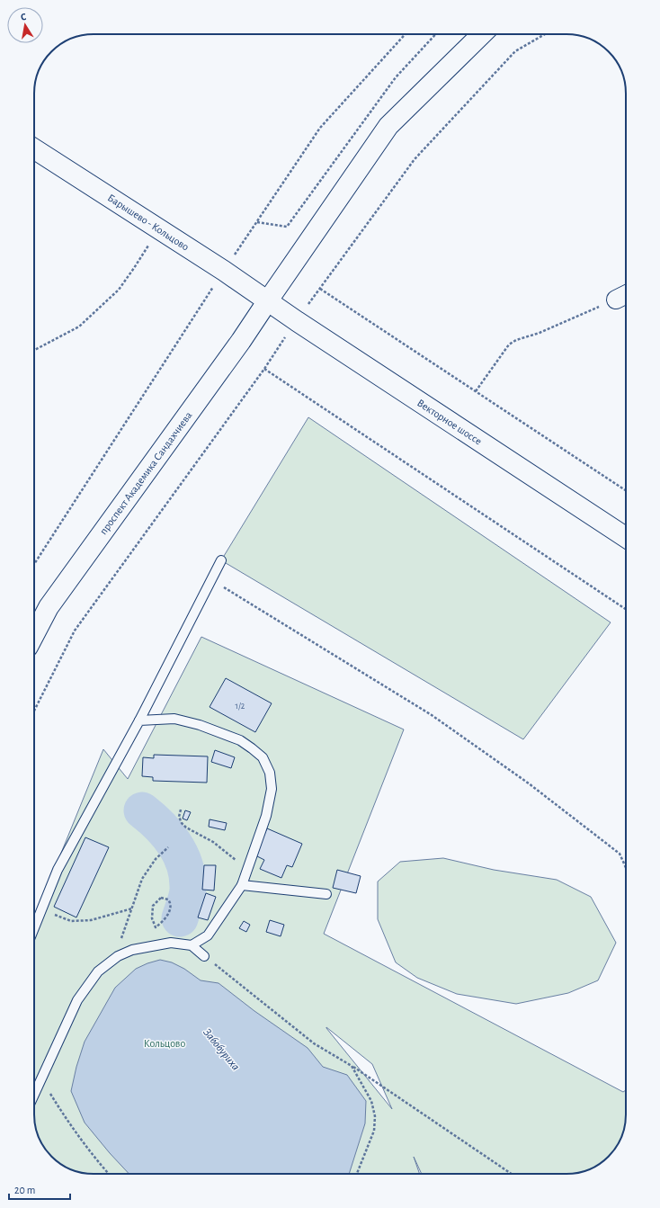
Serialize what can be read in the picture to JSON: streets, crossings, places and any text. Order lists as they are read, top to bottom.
{
  "streets": {
    "main road": ["Барышево - Кольцово", "Векторное шоссе", "проспект Академика Сандахчиева"]
  },
  "crossings": [
    ["Барышево - Кольцово", "Векторное шоссе"],
    ["Барышево - Кольцово", "проспект Академика Сандахчиева"],
    ["Векторное шоссе", "проспект Академика Сандахчиева"]
  ],
  "water": ["Забобуриха"],
  "parks": ["Кольцово"],
  "house_numbers": ["1/2"],
  "scale_bar": "20 m",
  "north": "top"
}
